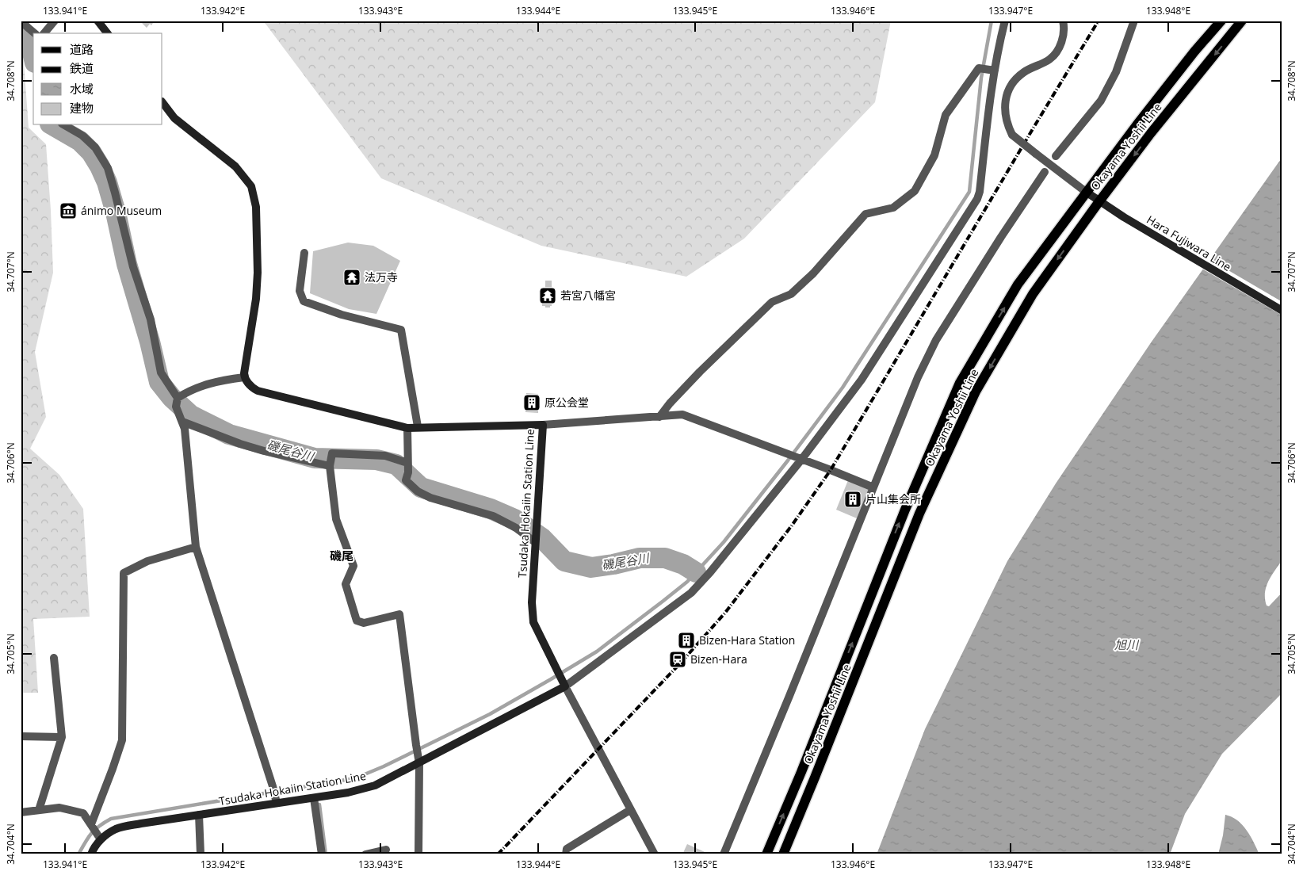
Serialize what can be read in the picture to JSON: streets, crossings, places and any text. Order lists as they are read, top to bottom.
{
  "streets": {
    "main road": ["Okayama Yoshii Line", "Hara Fujiwara Line", "Tsudaka Hokaiin Station Line"]
  },
  "crossings": [
    ["Okayama Yoshii Line", "Hara Fujiwara Line"]
  ],
  "districts": ["磯尾"],
  "water": ["磯尾谷川", "旭川"],
  "places": {
    "museum": ["ánimo Museum"],
    "temple": ["法万寺", "若宮八幡宮"],
    "building": ["原公会堂", "片山集会所", "Bizen-Hara Station"],
    "station": ["Bizen-Hara"]
  },
  "legend": [
    "道路",
    "鉄道",
    "水域",
    "建物"
  ],
  "coordinates": [
    "133.941°E",
    "133.942°E",
    "133.943°E",
    "133.944°E",
    "133.945°E",
    "133.946°E",
    "133.947°E",
    "133.948°E",
    "34.708°N",
    "34.707°N",
    "34.706°N",
    "34.705°N",
    "34.704°N"
  ]
}
